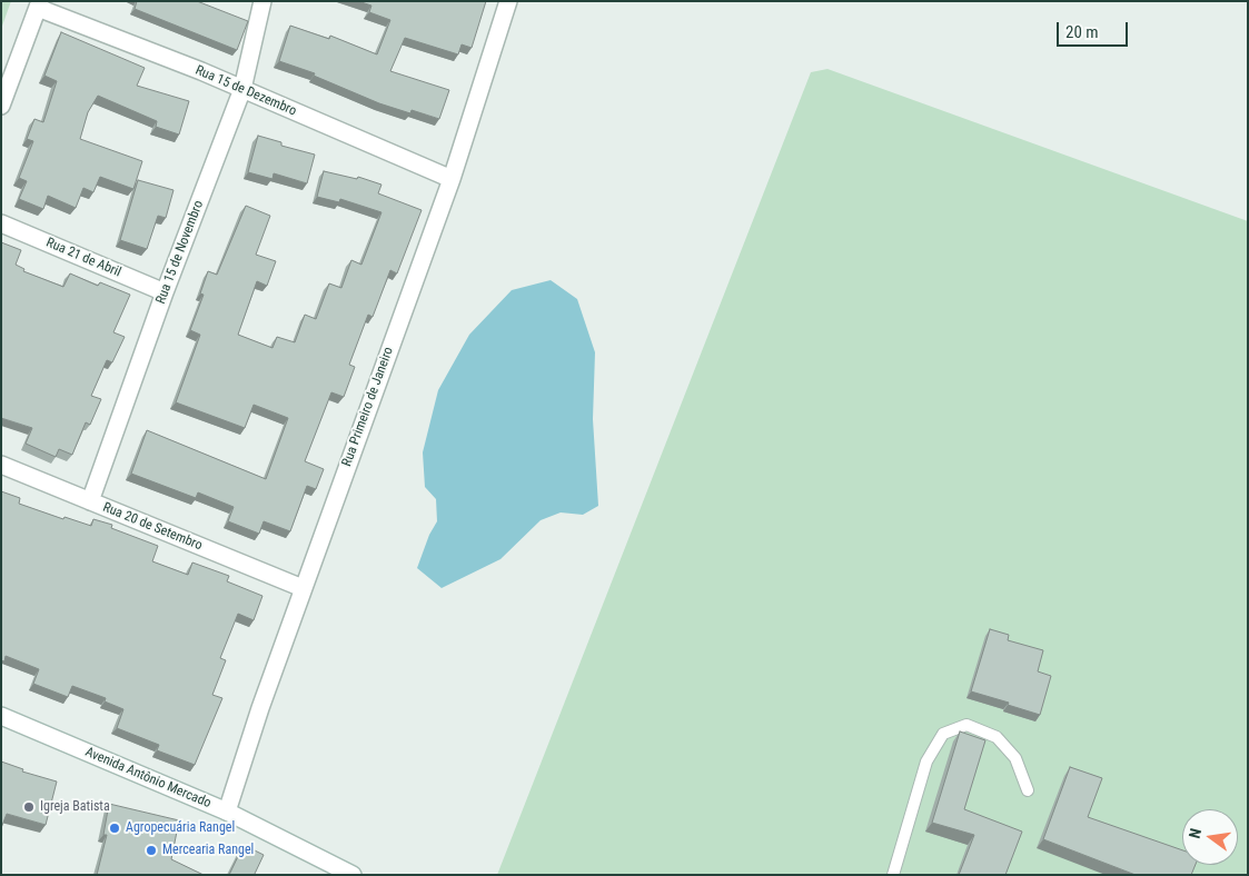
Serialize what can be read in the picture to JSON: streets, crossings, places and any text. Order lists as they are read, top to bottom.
{
  "streets": {
    "street": [
      "Rua 15 de Dezembro",
      "Rua 15 de Novembro",
      "Rua 21 de Abril",
      "Rua Primeiro de Janeiro",
      "Rua 20 de Setembro",
      "Avenida Antônio Mercado"
    ]
  },
  "crossings": [
    ["Rua 15 de Dezembro", "Rua 15 de Novembro"],
    ["Rua 15 de Dezembro", "Rua Primeiro de Janeiro"],
    ["Rua 15 de Novembro", "Rua 21 de Abril"],
    ["Rua 15 de Novembro", "Rua 20 de Setembro"],
    ["Rua Primeiro de Janeiro", "Rua 20 de Setembro"],
    ["Rua Primeiro de Janeiro", "Avenida Antônio Mercado"]
  ],
  "places": ["Igreja Batista", "Agropecuária Rangel", "Mercearia Rangel"],
  "scale_bar": "20 m",
  "north": "left"
}
